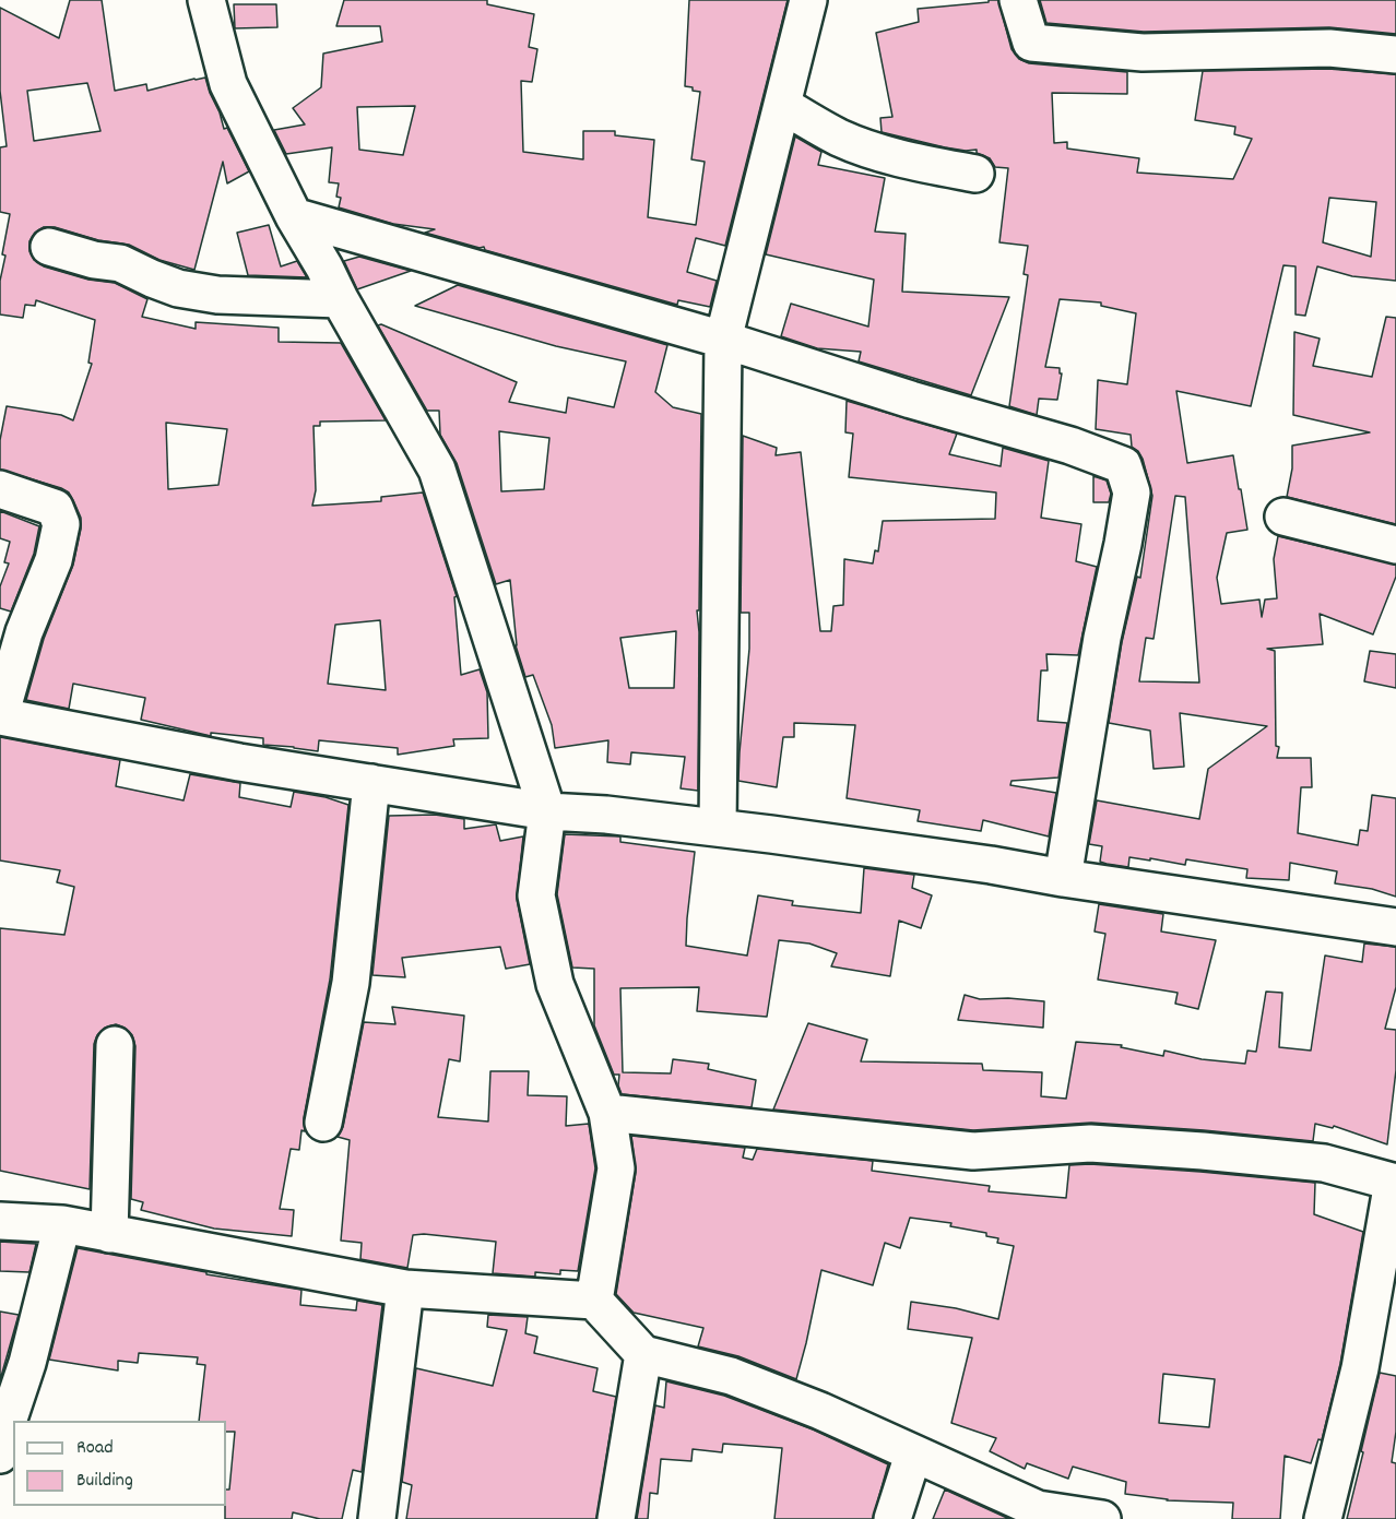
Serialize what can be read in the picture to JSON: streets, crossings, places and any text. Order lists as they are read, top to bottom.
{
  "legend": ["Road", "Building"]
}
